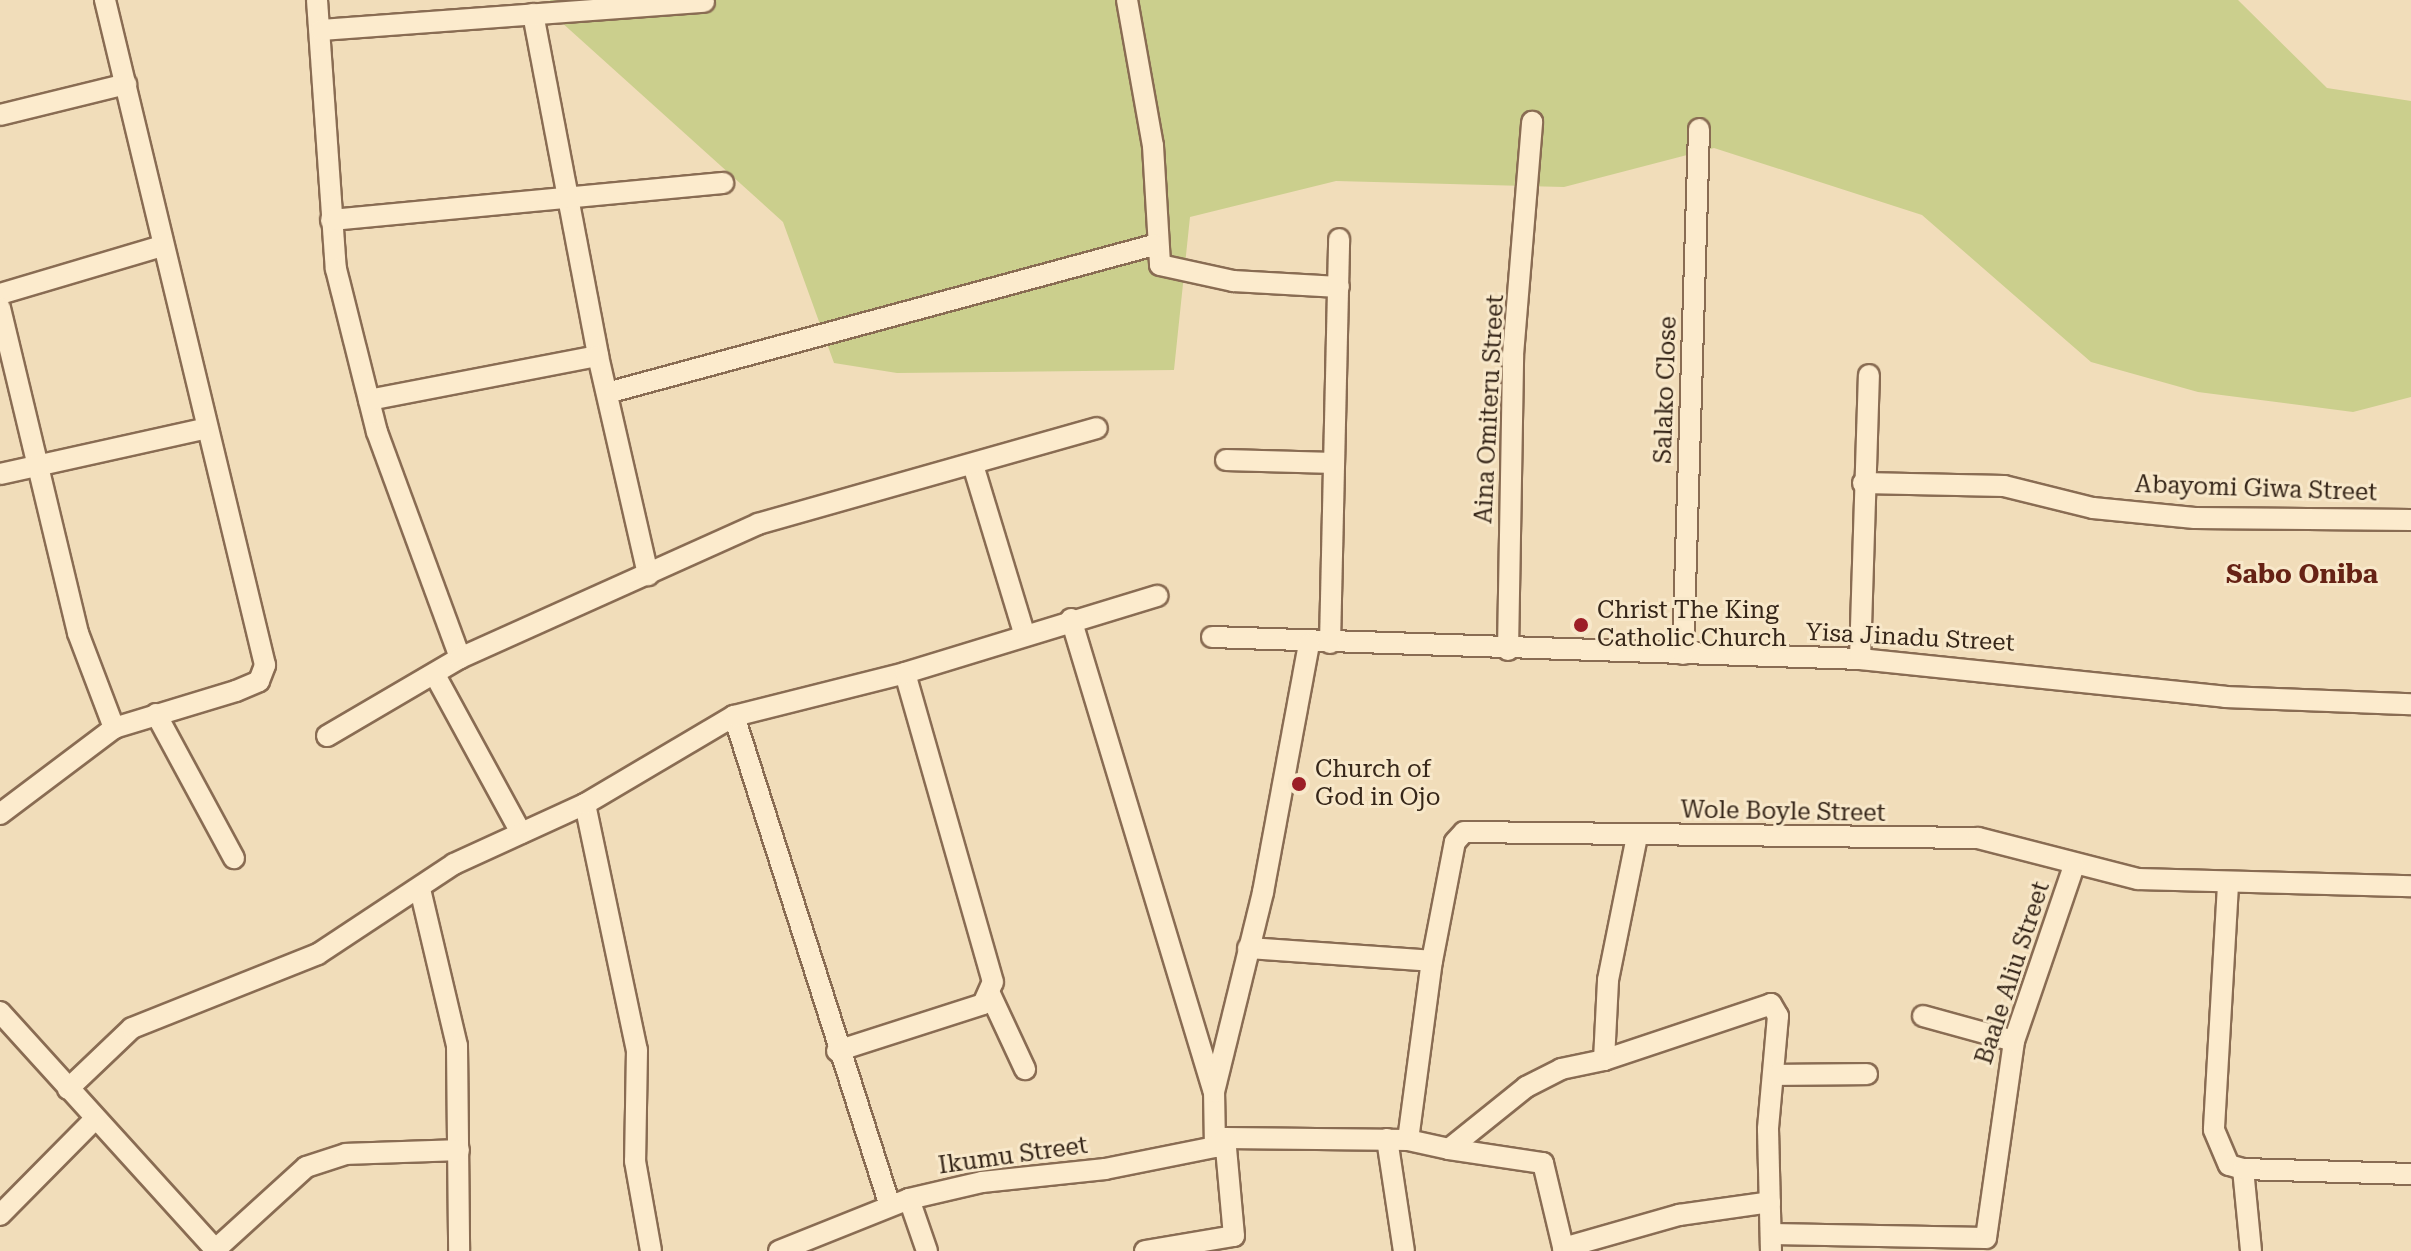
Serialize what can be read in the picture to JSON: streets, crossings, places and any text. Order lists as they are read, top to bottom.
{
  "streets": {
    "street": [
      "Salako Close",
      "Aina Omiteru Street",
      "Abayomi Giwa Street",
      "Yisa Jinadu Street",
      "Wole Boyle Street",
      "Baale Aliu Street",
      "Ikumu Street"
    ]
  },
  "crossings": [
    ["Salako Close", "Yisa Jinadu Street"],
    ["Aina Omiteru Street", "Yisa Jinadu Street"],
    ["Wole Boyle Street", "Baale Aliu Street"],
    ["Wole Boyle Street", "Ikumu Street"]
  ],
  "districts": ["Sabo Oniba"],
  "places": ["Christ The King Catholic Church", "Church of God in Ojo"]
}
